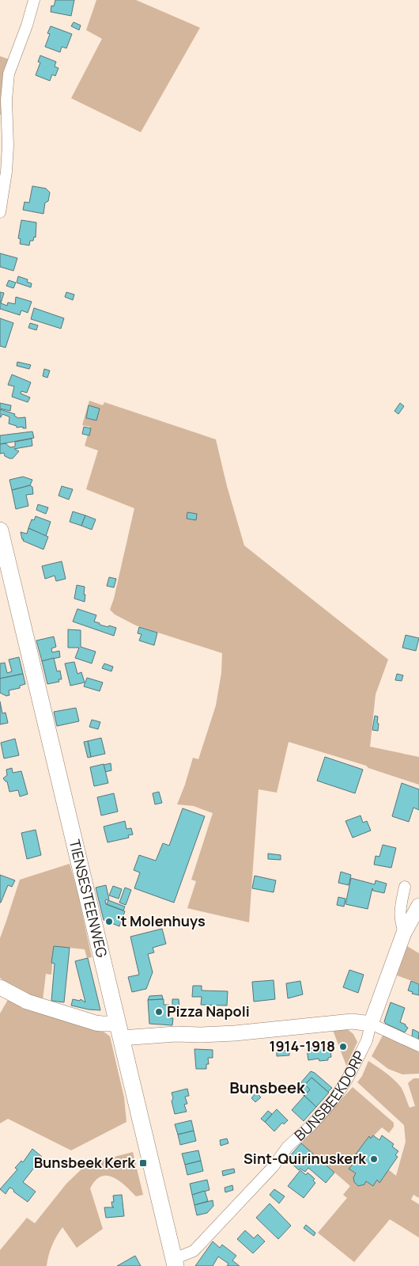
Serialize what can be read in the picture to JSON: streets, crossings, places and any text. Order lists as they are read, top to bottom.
{
  "streets": {
    "main road": ["TIENSESTEENWEG"],
    "street": ["BUNSBEEKDORP"]
  },
  "crossings": [
    ["TIENSESTEENWEG", "BUNSBEEKDORP"]
  ],
  "districts": ["Bunsbeek"],
  "places": {
    "other": [
      "'t Molenhuys",
      "Pizza Napoli",
      "1914-1918",
      "Sint-Quirinuskerk"
    ],
    "transit": ["Bunsbeek Kerk"]
  }
}
